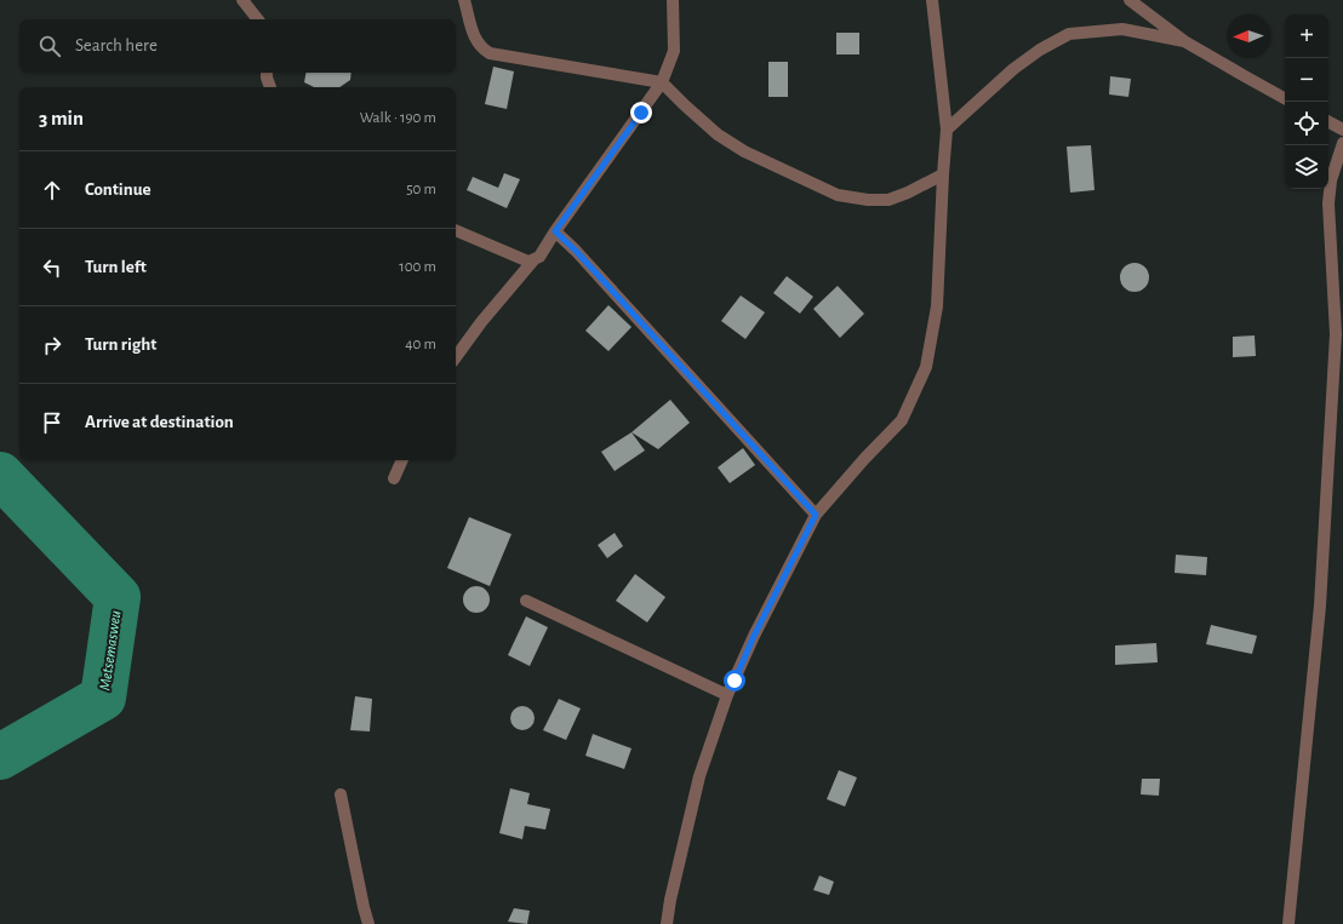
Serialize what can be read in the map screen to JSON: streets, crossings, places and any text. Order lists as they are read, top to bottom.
{
  "water": ["Metsemasweu"],
  "north": "left",
  "page": {
    "map_buttons": ["+", "−"],
    "search": "Search here",
    "heading": ["3 min", "Walk · 190 m"],
    "list": [
      ["Continue", "50 m"],
      ["Turn left", "100 m"],
      ["Turn right", "40 m"],
      "Arrive at destination"
    ]
  }
}
